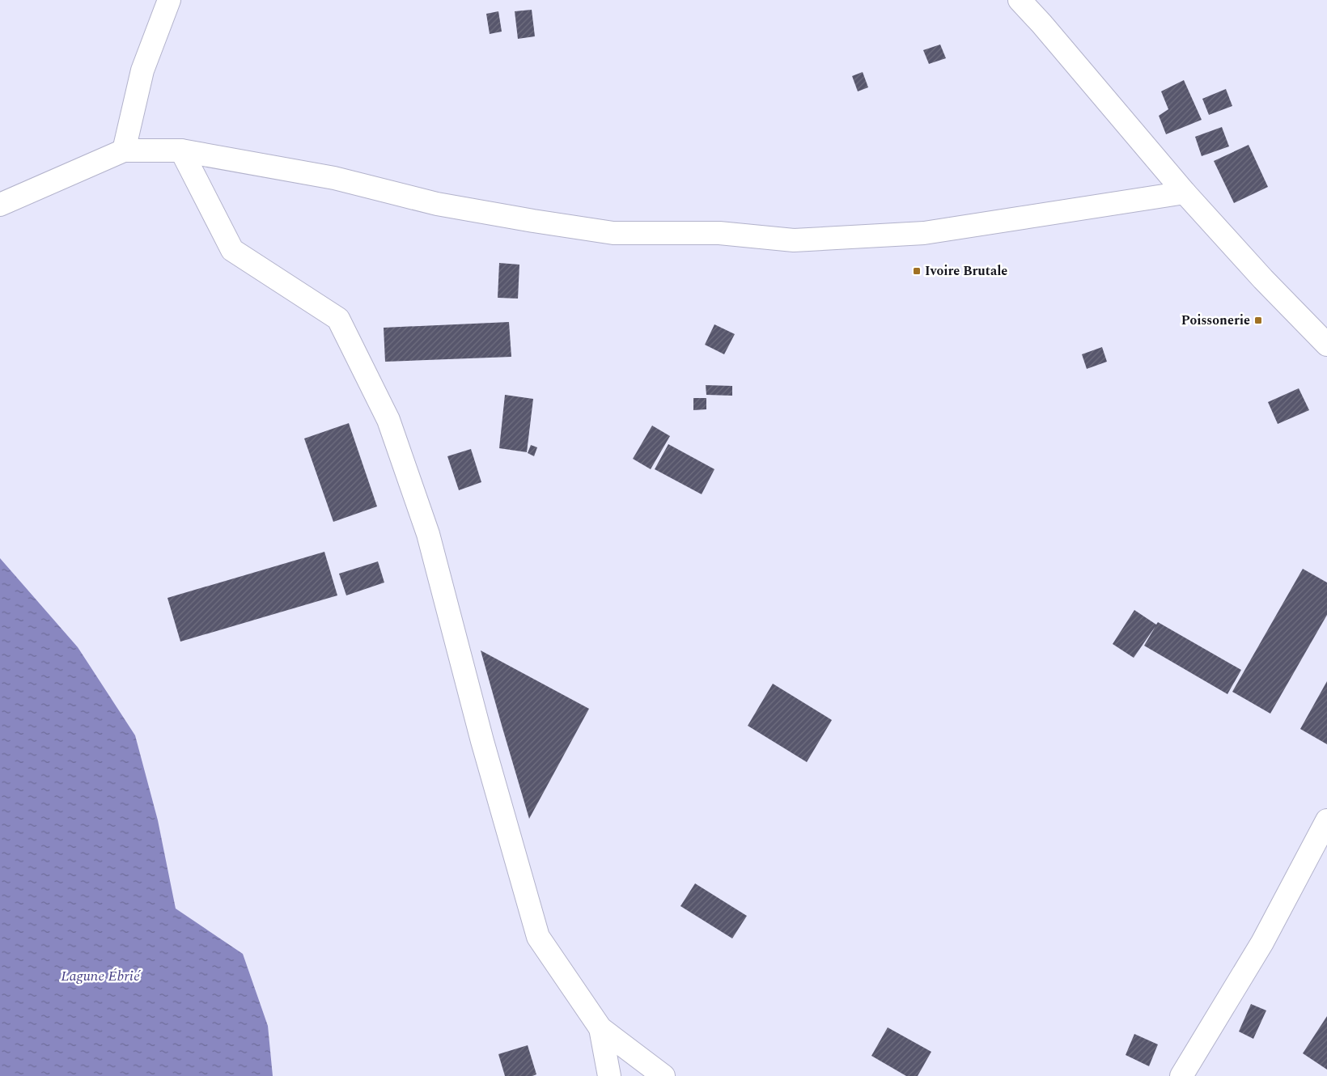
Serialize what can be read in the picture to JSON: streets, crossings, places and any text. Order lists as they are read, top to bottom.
{
  "water": ["Lagune Ébrié"],
  "places": {
    "transit": ["Ivoire Brutale", "Poissonerie"]
  }
}
